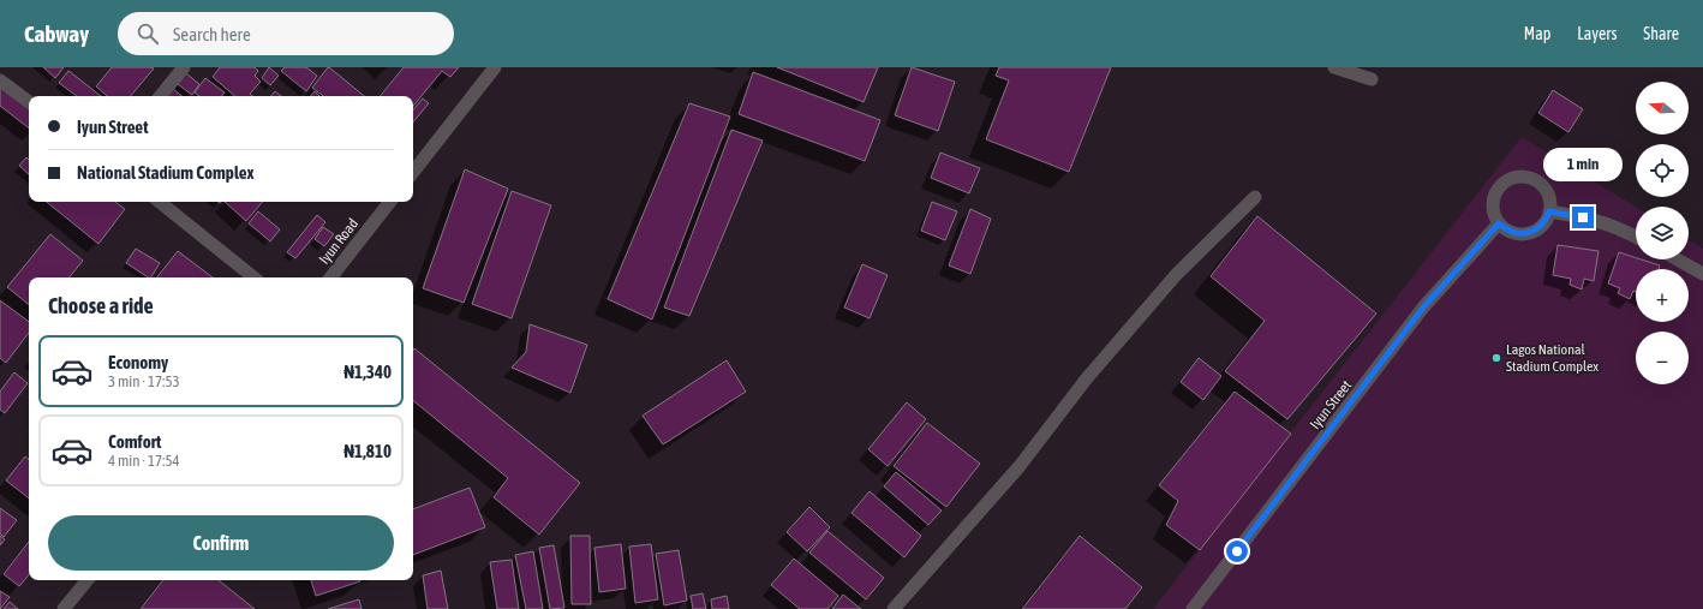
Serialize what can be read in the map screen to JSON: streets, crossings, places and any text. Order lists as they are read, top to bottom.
{
  "streets": {
    "street": ["Iyun Road", "Iyun Street"]
  },
  "places": ["Lagos National Stadium Complex"],
  "north": "left",
  "page": {
    "header": "Cabway",
    "search": "Search here",
    "nav": ["Map", "Layers", "Share"],
    "map_buttons": ["+", "−"],
    "banner": ["Iyun Street", "National Stadium Complex"],
    "bubble": "1 min",
    "heading": "Choose a ride",
    "list": [
      {
        "name": "Economy",
        "note": "3 min · 17:53",
        "value": "₦1,340"
      },
      {
        "name": "Comfort",
        "note": "4 min · 17:54",
        "value": "₦1,810"
      }
    ],
    "buttons": "Confirm"
  }
}
